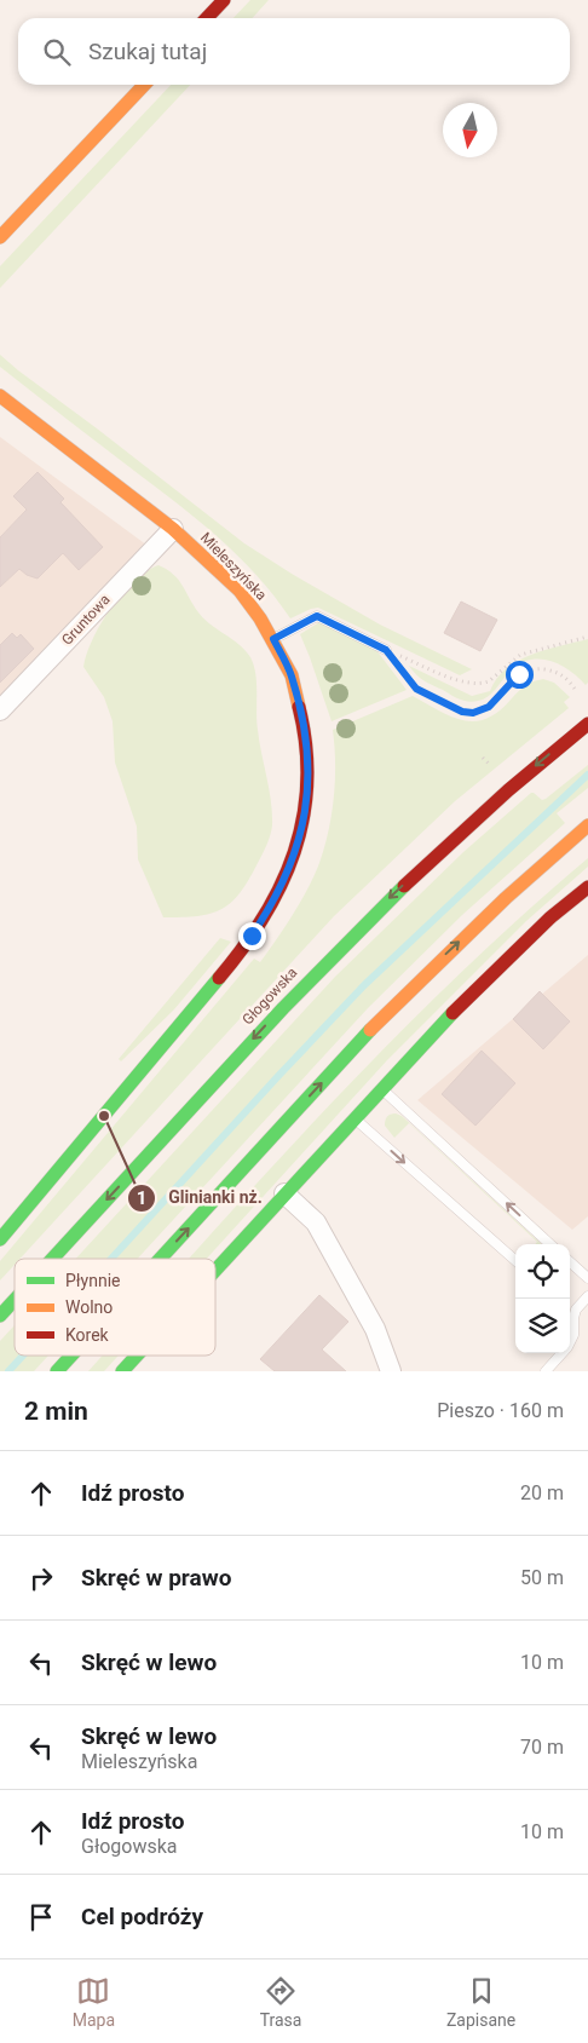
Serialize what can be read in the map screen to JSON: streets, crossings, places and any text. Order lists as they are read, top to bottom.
{
  "streets": {
    "street": ["Mieleszyńska", "Gruntowa", "Głogowska"]
  },
  "crossings": [
    ["Mieleszyńska", "Gruntowa"]
  ],
  "places": ["Glinianki nż."],
  "legend": ["Płynnie", "Wolno", "Korek"],
  "north": "bottom",
  "page": {
    "search": "Szukaj tutaj",
    "heading": ["2 min", "Pieszo · 160 m"],
    "list": [
      ["Idź prosto", "20 m"],
      ["Skręć w prawo", "50 m"],
      ["Skręć w lewo", "10 m"],
      ["Skręć w lewo", "Mieleszyńska", "70 m"],
      ["Idź prosto", "Głogowska", "10 m"],
      "Cel podróży"
    ],
    "nav": ["Mapa", "Trasa", "Zapisane"]
  }
}
